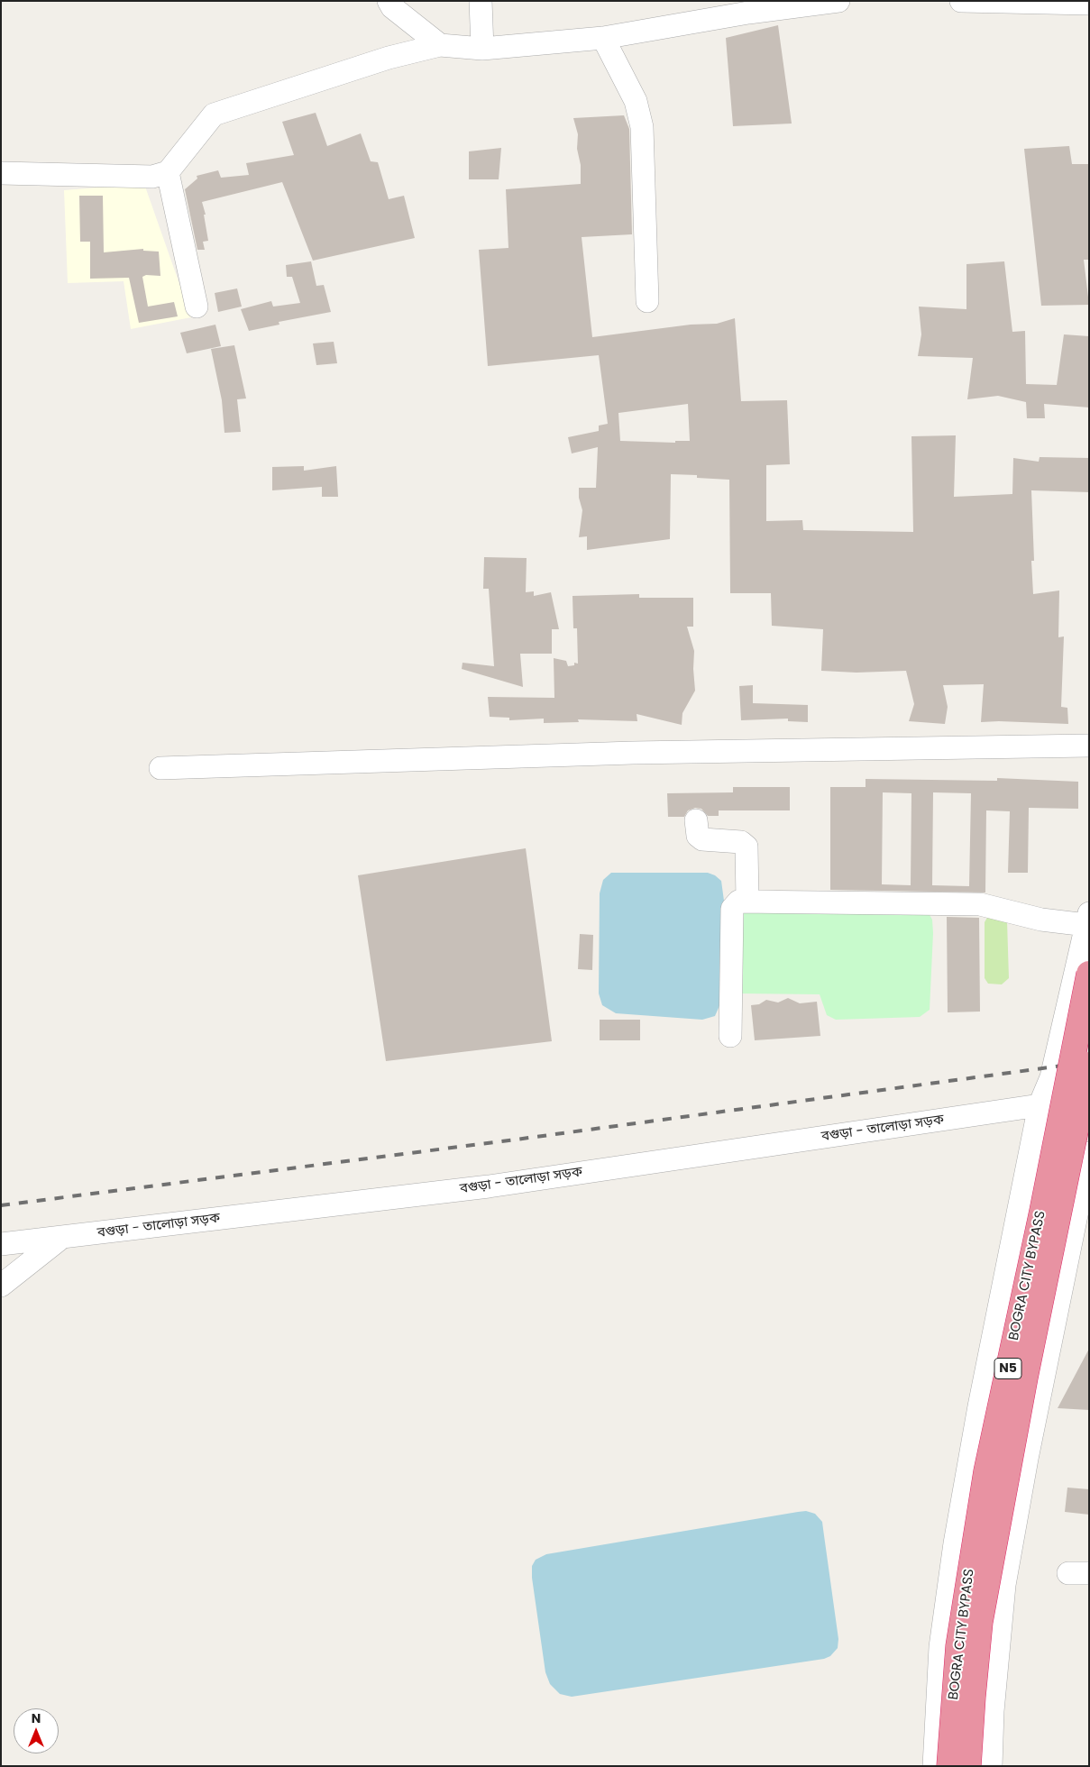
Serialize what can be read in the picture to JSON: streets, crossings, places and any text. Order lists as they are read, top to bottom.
{
  "streets": {
    "highway": ["BOGRA CITY BYPASS", "N5"],
    "street": ["বগুড়া - তালোড়া সড়ক"]
  },
  "north": "top"
}
